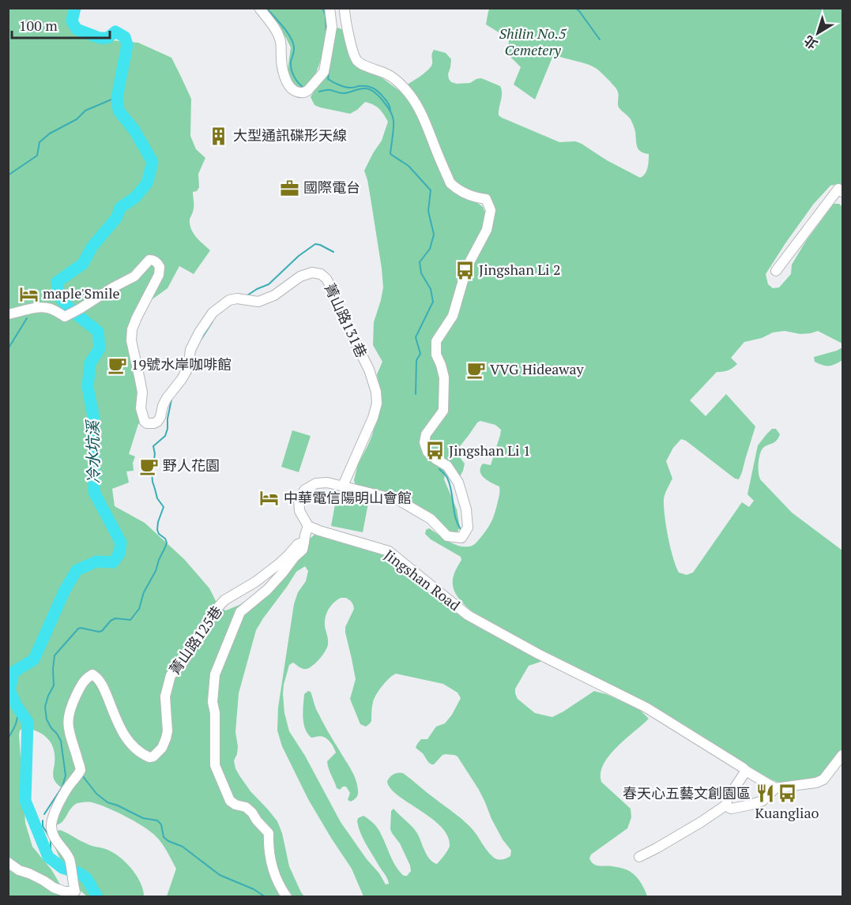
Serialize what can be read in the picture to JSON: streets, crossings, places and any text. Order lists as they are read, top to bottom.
{
  "streets": {
    "street": ["菁山路131巷", "Jingshan Road", "菁山路125巷"]
  },
  "water": ["冷水坑溪"],
  "parks": ["Shilin No.5 Cemetery"],
  "places": {
    "building": ["大型通訊碟形天線"],
    "office": ["國際電台"],
    "bus stop": ["Jingshan Li 2", "Jingshan Li 1", "Kuangliao"],
    "hotel": ["maple'Smile", "中華電信陽明山會館"],
    "cafe": ["19號水岸咖啡館", "VVG Hideaway", "野人花園"],
    "restaurant": ["春天心五藝文創園區"]
  },
  "scale_bar": "100 m",
  "north": "bottom left"
}
